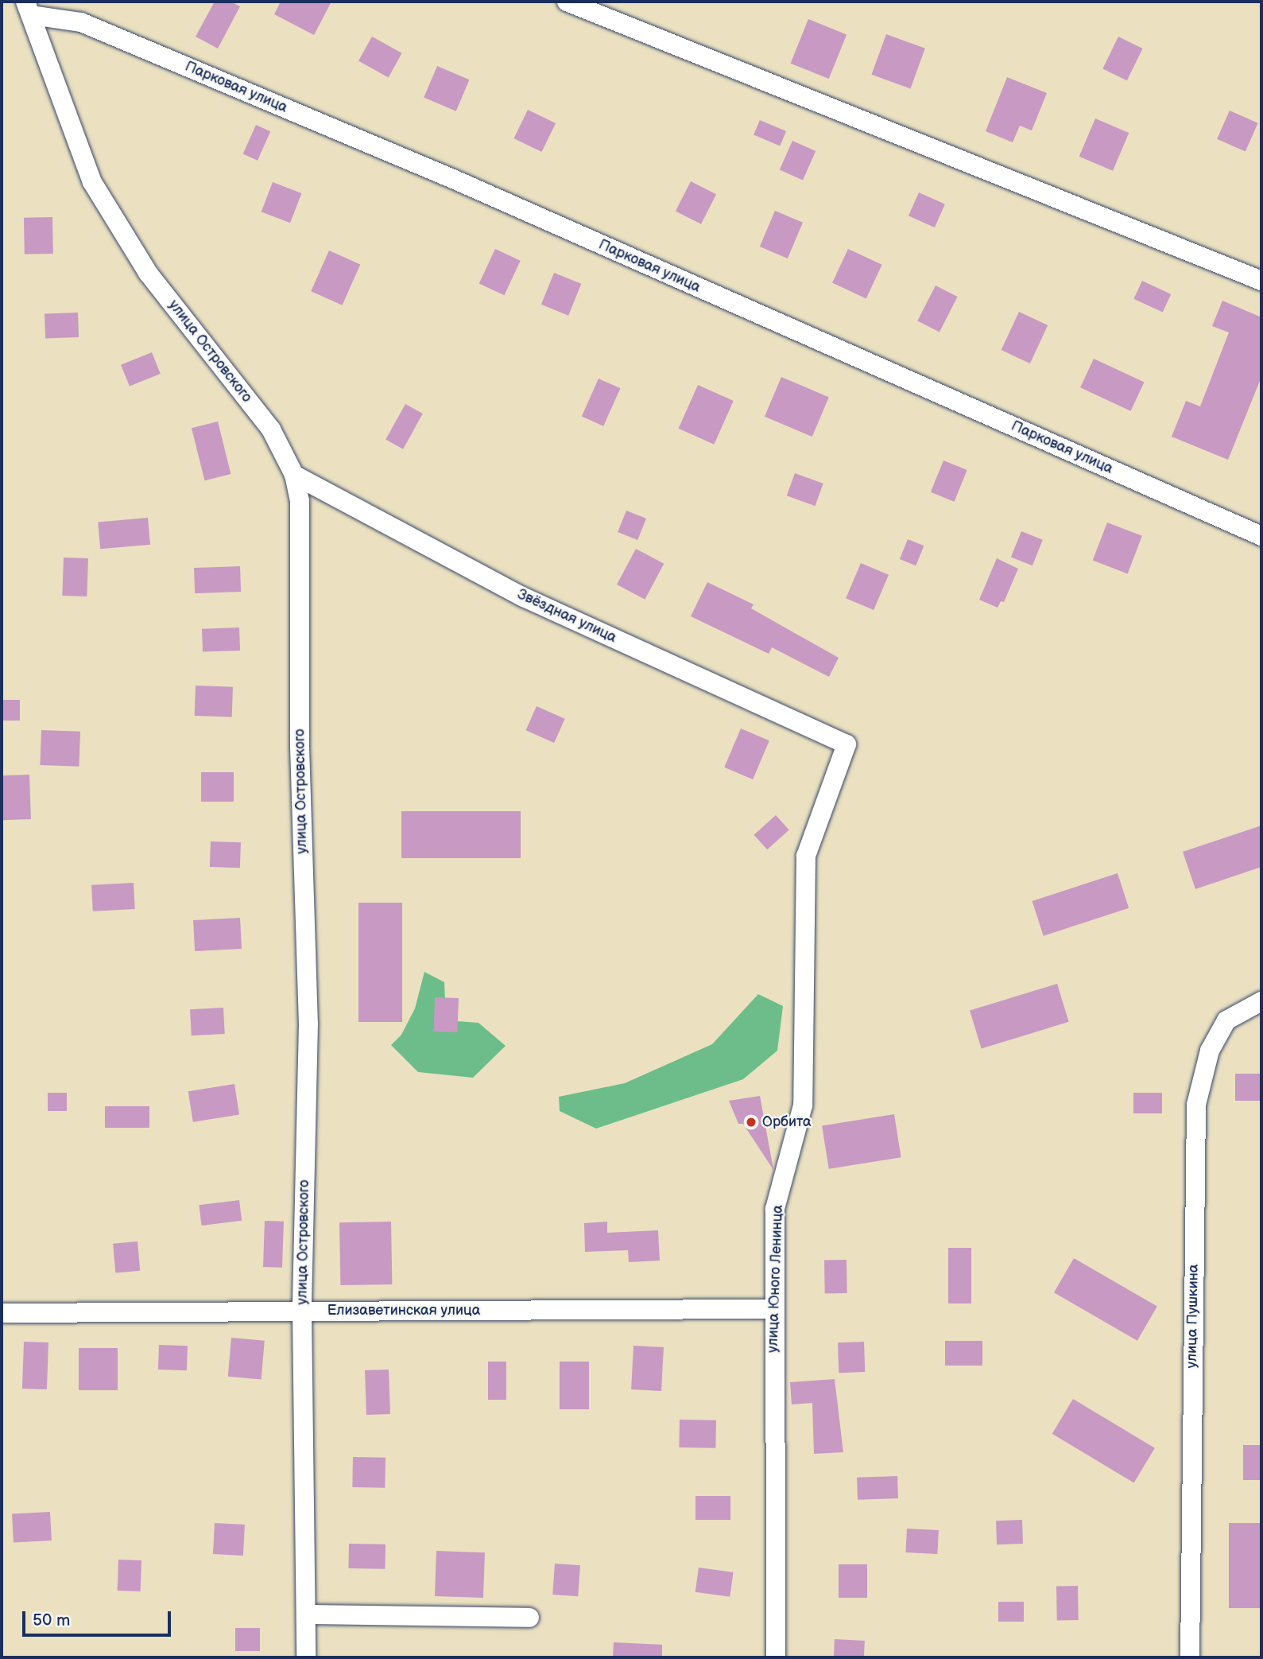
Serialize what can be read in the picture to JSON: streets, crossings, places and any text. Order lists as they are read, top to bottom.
{
  "streets": {
    "street": [
      "Парковая улица",
      "улица Островского",
      "Звёздная улица",
      "улица Юного Ленинца",
      "Елизаветинская улица",
      "улица Пушкина"
    ]
  },
  "crossings": [
    ["Парковая улица", "улица Островского"],
    ["улица Островского", "Звёздная улица"],
    ["улица Островского", "Елизаветинская улица"],
    ["Звёздная улица", "улица Юного Ленинца"],
    ["улица Юного Ленинца", "Елизаветинская улица"]
  ],
  "places": ["Орбита"],
  "scale_bar": "50 m"
}
